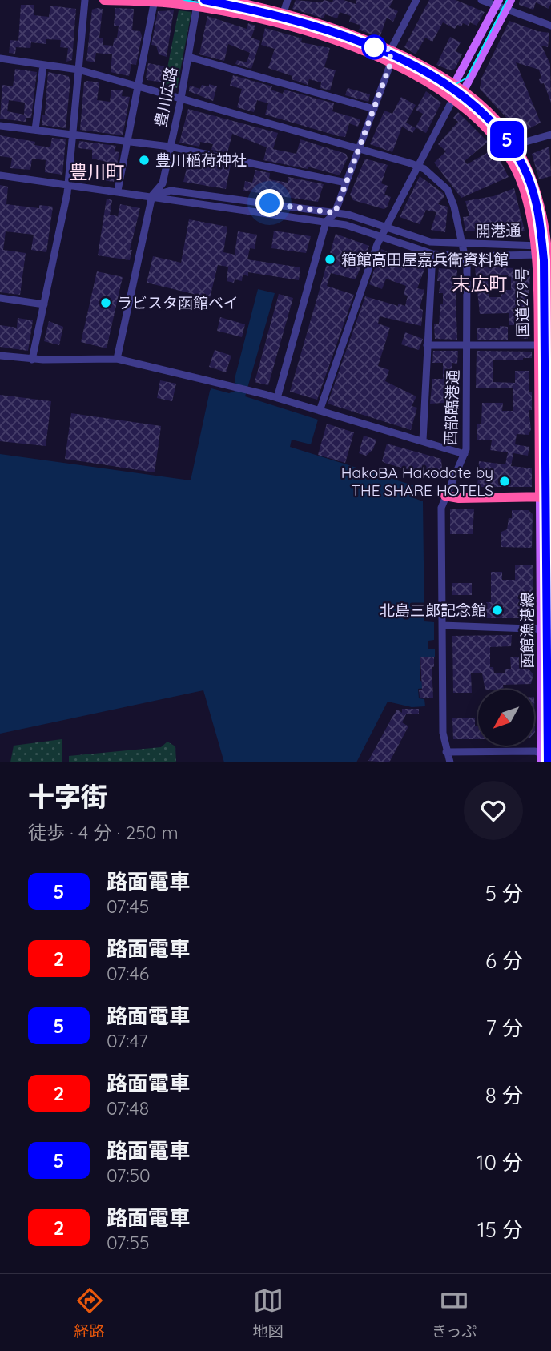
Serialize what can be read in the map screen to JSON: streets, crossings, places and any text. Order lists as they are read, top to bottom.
{
  "streets": {
    "highway": ["国道279号"],
    "main road": ["函館漁港線"],
    "street": ["豊川広路", "開港通", "西部臨港通"]
  },
  "crossings": [
    ["豊川広路", "開港通"],
    ["豊川広路", "国道279号"],
    ["開港通", "国道279号"],
    ["開港通", "西部臨港通"],
    ["国道279号", "函館漁港線"]
  ],
  "districts": ["豊川町", "末広町"],
  "places": [
    "豊川稲荷神社",
    "箱館高田屋嘉兵衛資料館",
    "ラビスタ函館ベイ",
    "HakoBA Hakodate by THE SHARE HOTELS",
    "北島三郎記念館"
  ],
  "lines": ["tram line 5"],
  "north": "bottom left",
  "page": {
    "on_map": "5",
    "heading": ["十字街", "徒歩 · 4 分 · 250 m"],
    "list": [
      {
        "mark": "5",
        "name": "路面電車",
        "note": "07:45",
        "value": "5 分"
      },
      {
        "mark": "2",
        "name": "路面電車",
        "note": "07:46",
        "value": "6 分"
      },
      {
        "mark": "5",
        "name": "路面電車",
        "note": "07:47",
        "value": "7 分"
      },
      {
        "mark": "2",
        "name": "路面電車",
        "note": "07:48",
        "value": "8 分"
      },
      {
        "mark": "5",
        "name": "路面電車",
        "note": "07:50",
        "value": "10 分"
      },
      {
        "mark": "2",
        "name": "路面電車",
        "note": "07:55",
        "value": "15 分"
      }
    ],
    "tabs": ["経路", "地図", "きっぷ"]
  }
}
